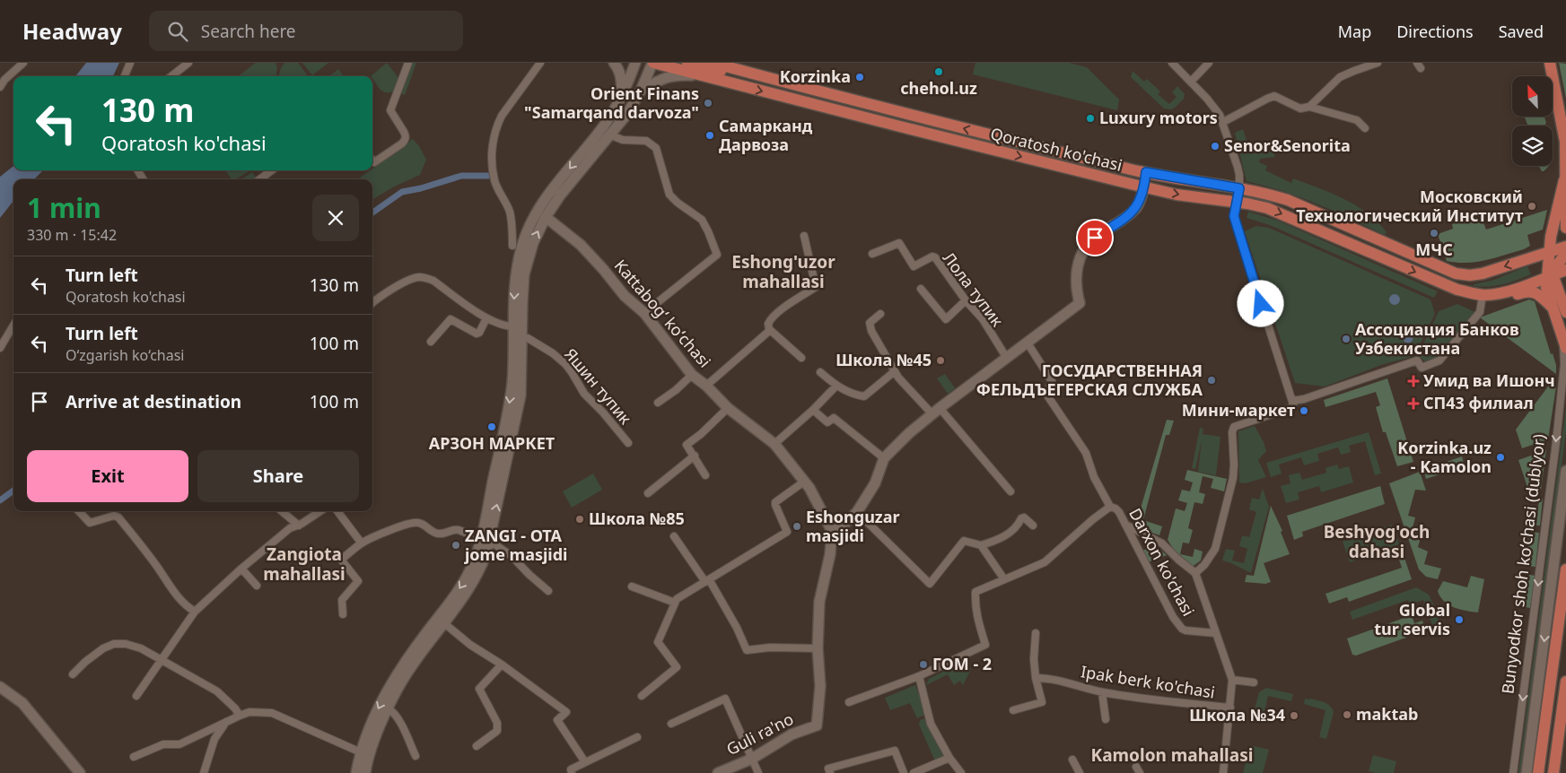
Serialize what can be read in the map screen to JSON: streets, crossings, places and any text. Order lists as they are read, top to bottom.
{
  "streets": {
    "main road": ["Qoratosh ko'chasi"],
    "street": [
      "Лола тупик",
      "Kattabogʻ koʻchasi",
      "Яшин тупик",
      "Darxon ko'chasi",
      "Bunyodkor shoh koʻchasi (dublyor)",
      "Ipak berk ko'chasi",
      "Guli ra'no"
    ]
  },
  "crossings": [
    ["Darxon ko'chasi", "Ipak berk ko'chasi"]
  ],
  "one_way": ["Bunyodkor shoh koʻchasi (dublyor)"],
  "districts": [
    "Eshong'uzor mahallasi",
    "Beshyog'och dahasi",
    "Zangiota mahallasi",
    "Kamolon mahallasi"
  ],
  "places": {
    "other": [
      "chehol.uz",
      "Korzinka",
      "Orient Finans \"Samarqand darvoza\"",
      "Luxury motors",
      "Самарканд Дарвоза",
      "Senor&Senorita",
      "Московский Технологический Институт",
      "МЧС",
      "Ассоциация Банков Узбекистана",
      "Школа №45",
      "ГОСУДАРСТВЕННАЯ ФЕЛЬДЪЕГЕРСКАЯ СЛУЖБА",
      "Мини-маркет",
      "АРЗОН МАРКЕТ",
      "Korzinka.uz - Kamolon",
      "Школа №85",
      "Eshonguzar masjidi",
      "ZANGI - OTA jome masjidi",
      "Global tur servis",
      "ГОМ - 2",
      "maktab",
      "Школа №34"
    ],
    "health": ["Умид ва Ишонч", "СП43 филиал"]
  },
  "north": "top left",
  "page": {
    "header": "Headway",
    "search": "Search here",
    "nav": ["Map", "Directions", "Saved"],
    "turn": ["130 m", "Qoratosh ko'chasi"],
    "heading": ["1 min", "330 m · 15:42"],
    "list": [
      {
        "name": "Turn left",
        "note": "Qoratosh ko'chasi",
        "value": "130 m"
      },
      {
        "name": "Turn left",
        "note": "O‘zgarish ko‘chasi",
        "value": "100 m"
      },
      {
        "name": "Arrive at destination",
        "value": "100 m"
      }
    ],
    "buttons": ["Exit", "Share"]
  }
}
